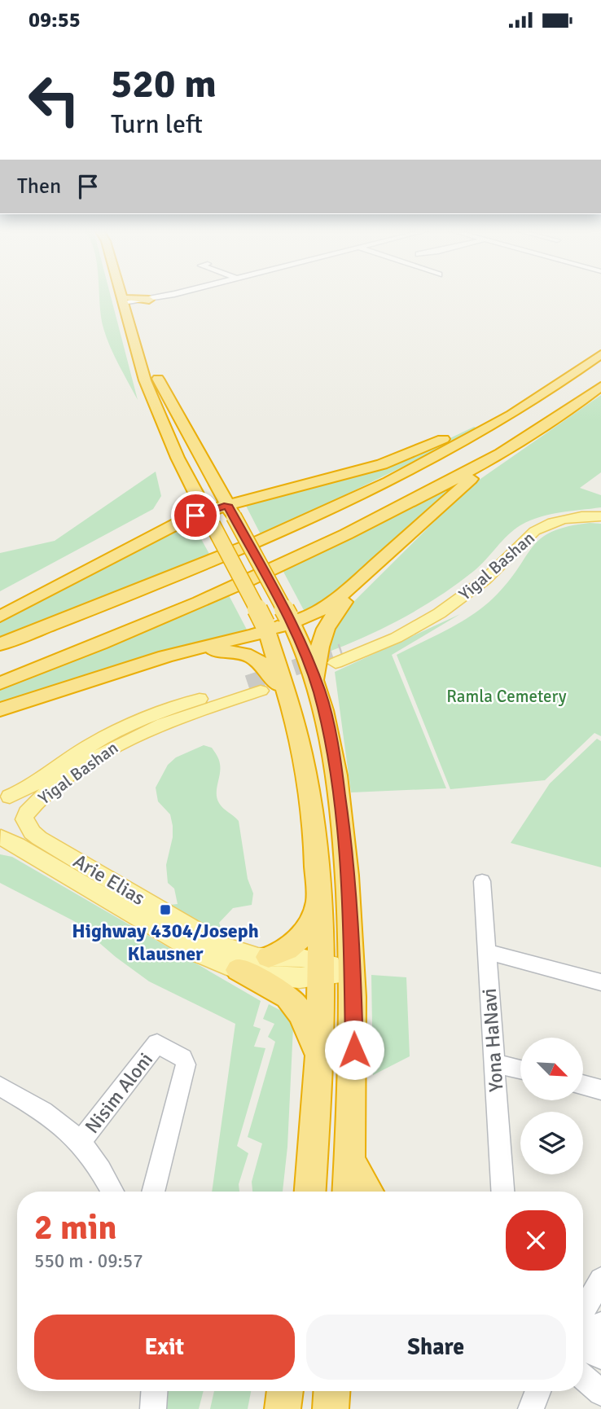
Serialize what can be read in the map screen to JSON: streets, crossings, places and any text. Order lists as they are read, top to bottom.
{
  "streets": {
    "main road": ["Yigal Bashan", "Arie Elias"],
    "street": ["Yona HaNavi", "Nisim Aloni"]
  },
  "crossings": [
    ["Yigal Bashan", "Arie Elias"]
  ],
  "parks": ["Ramla Cemetery"],
  "places": {
    "transit": ["Highway 4304/Joseph Klausner"]
  },
  "north": "bottom right",
  "page": {
    "status": "09:55",
    "turn": ["520 m", "Turn left"],
    "then": "Then",
    "heading": ["2 min", "550 m · 09:57"],
    "buttons": ["Exit", "Share"]
  }
}
